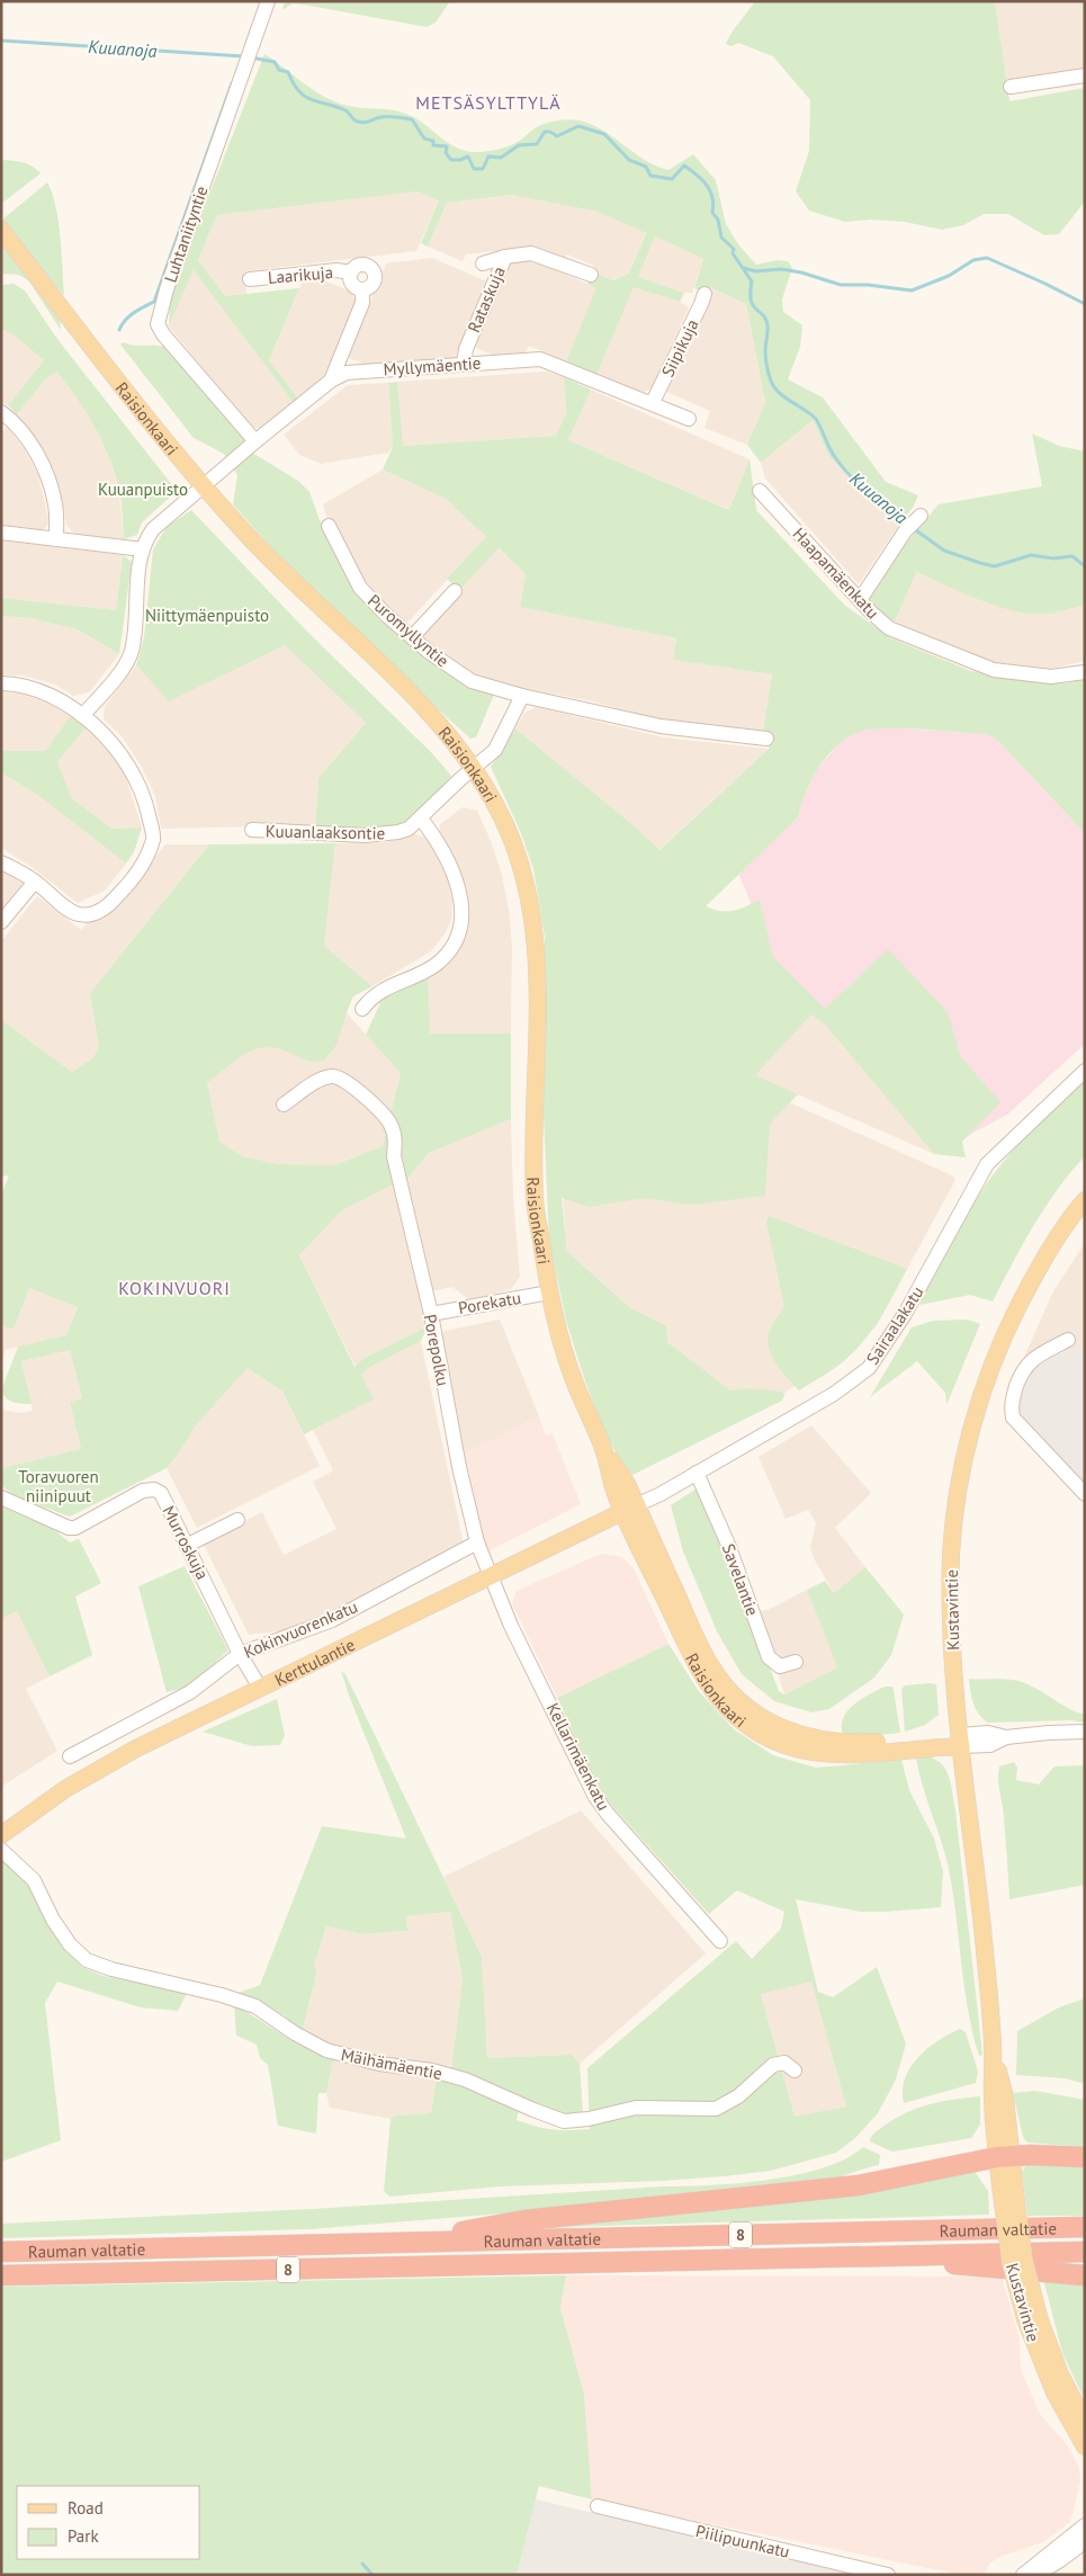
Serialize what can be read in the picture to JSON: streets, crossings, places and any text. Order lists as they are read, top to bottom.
{
  "streets": {
    "highway": ["Rauman valtatie", "8"],
    "main road": ["Raisionkaari", "Kustavintie", "Kerttulantie"],
    "street": [
      "Luhtaniityntie",
      "Laarikuja",
      "Rataskuja",
      "Siipikuja",
      "Myllymäentie",
      "Haapamäenkatu",
      "Puromyllyntie",
      "Kuuanlaaksontie",
      "Porekatu",
      "Sairaalakatu",
      "Porepolku",
      "Murroskuja",
      "Savelantie",
      "Kokinvuorenkatu",
      "Kellarimäenkatu",
      "Mäihämäentie",
      "Piilipuunkatu"
    ]
  },
  "crossings": [
    ["Luhtaniityntie", "Myllymäentie"],
    ["Rataskuja", "Myllymäentie"],
    ["Siipikuja", "Myllymäentie"],
    ["Myllymäentie", "Raisionkaari"],
    ["Raisionkaari", "Kuuanlaaksontie"],
    ["Raisionkaari", "Porekatu"],
    ["Raisionkaari", "Sairaalakatu"],
    ["Raisionkaari", "Kustavintie"],
    ["Raisionkaari", "Kerttulantie"],
    ["Porekatu", "Porepolku"],
    ["Sairaalakatu", "Savelantie"],
    ["Sairaalakatu", "Kerttulantie"],
    ["Porepolku", "Kokinvuorenkatu"],
    ["Murroskuja", "Kokinvuorenkatu"],
    ["Murroskuja", "Kerttulantie"],
    ["Kerttulantie", "Kellarimäenkatu"]
  ],
  "districts": ["METSÄSYLTTYLÄ", "KOKINVUORI"],
  "water": ["Kuuanoja"],
  "parks": ["Kuuanpuisto", "Niittymäenpuisto", "Toravuoren niinipuut"],
  "legend": ["Road", "Park"]
}
